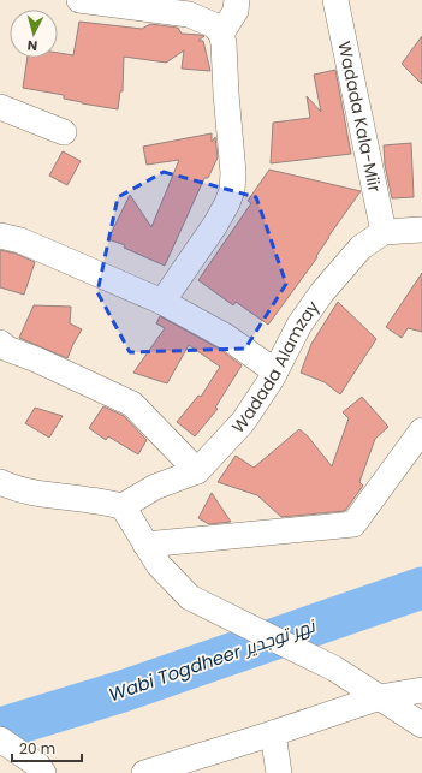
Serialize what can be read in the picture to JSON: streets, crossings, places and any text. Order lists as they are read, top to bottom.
{
  "streets": {
    "street": ["Wadada Kala-Miir", "Wadada Alamzay"]
  },
  "crossings": [
    ["Wadada Kala-Miir", "Wadada Alamzay"]
  ],
  "water": ["Wabi Togdheer نهر توجدير"],
  "scale_bar": "20 m",
  "north": "bottom"
}
